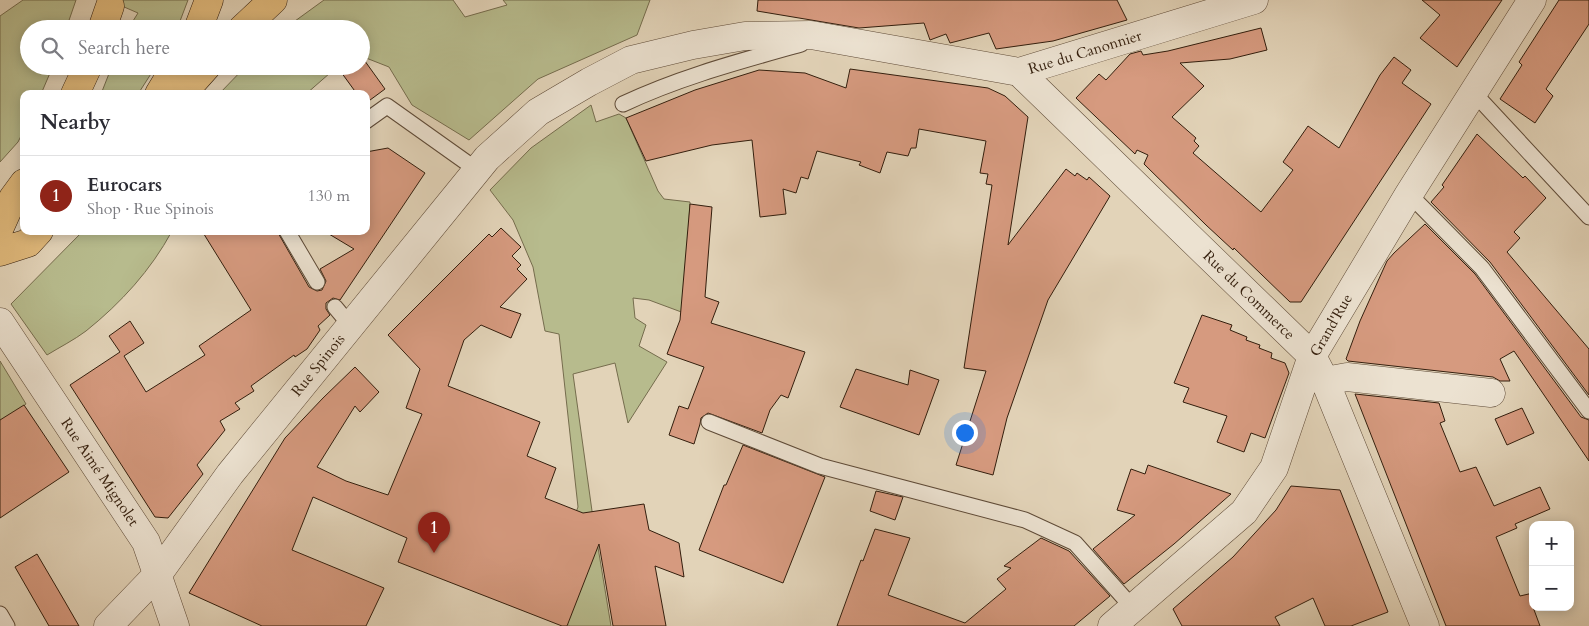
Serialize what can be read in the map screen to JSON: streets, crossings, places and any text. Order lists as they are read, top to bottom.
{
  "streets": {
    "street": [
      "Rue du Canonnier",
      "Rue du Commerce",
      "Grand'Rue",
      "Rue Spinois",
      "Rue Aimé Mignolet"
    ]
  },
  "crossings": [
    ["Rue du Canonnier", "Rue du Commerce"],
    ["Rue du Canonnier", "Rue Spinois"],
    ["Rue du Commerce", "Grand'Rue"],
    ["Rue Spinois", "Rue Aimé Mignolet"]
  ],
  "page": {
    "search": "Search here",
    "heading": "Nearby",
    "list": [
      {
        "mark": "1",
        "name": "Eurocars",
        "note": "Shop · Rue Spinois",
        "value": "130 m"
      }
    ],
    "pins": "1",
    "map_buttons": ["+", "−"]
  }
}
